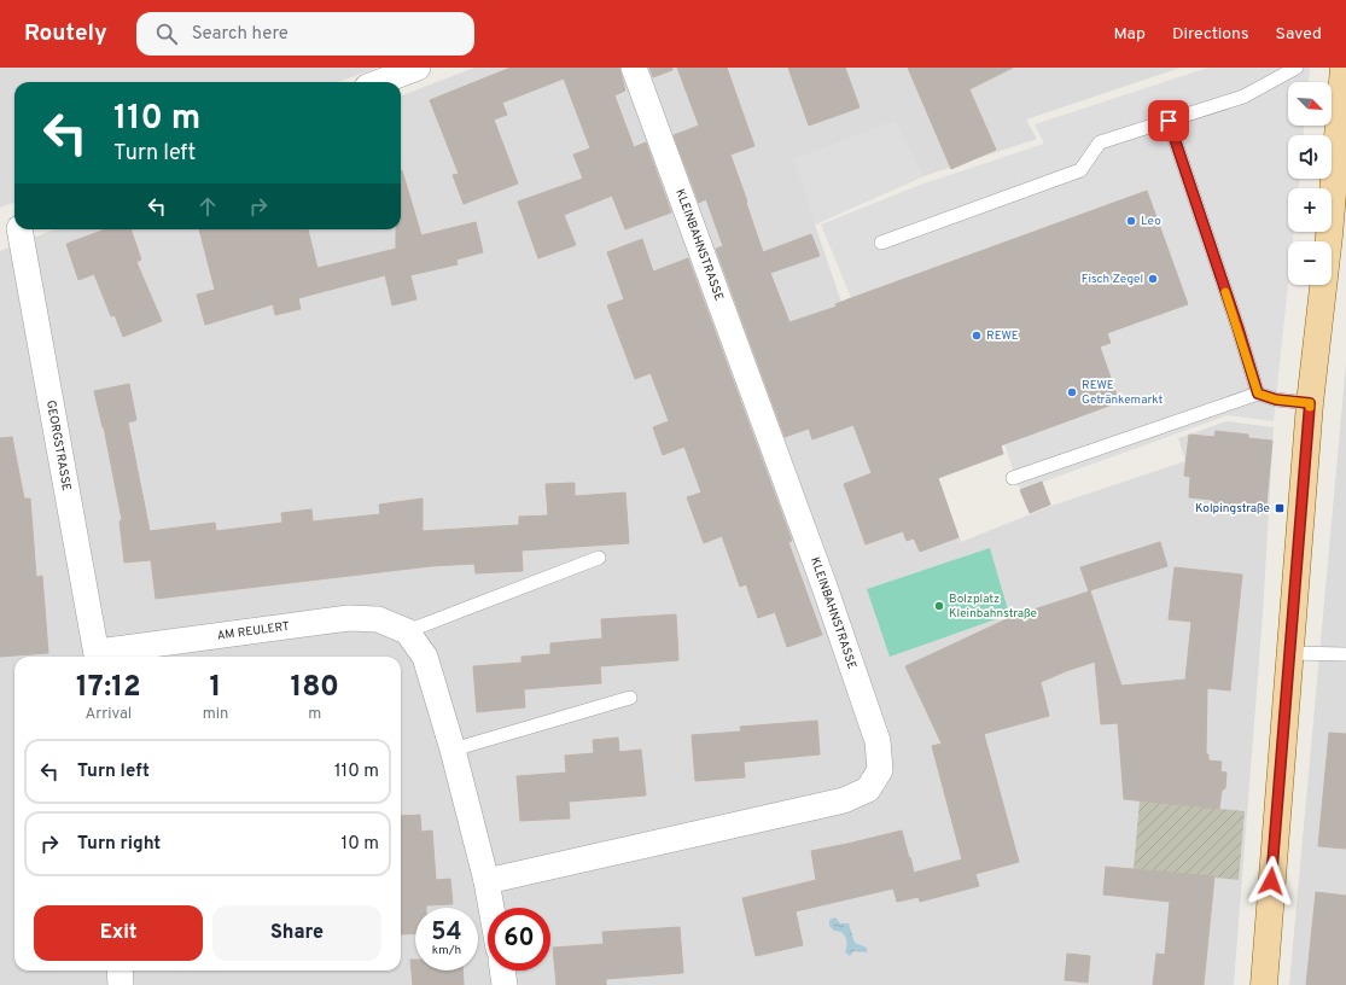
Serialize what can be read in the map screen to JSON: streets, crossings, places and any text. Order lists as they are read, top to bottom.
{
  "streets": {
    "street": ["KLEINBAHNSTRASSE", "GEORGSTRASSE", "AM REULERT"]
  },
  "crossings": [
    ["GEORGSTRASSE", "AM REULERT"]
  ],
  "places": {
    "other": [
      "Leo",
      "Fisch Zegel",
      "REWE",
      "REWE Getränkemarkt",
      "Bolzplatz Kleinbahnstraße"
    ],
    "transit": ["Kolpingstraße"]
  },
  "north": "bottom right",
  "page": {
    "header": "Routely",
    "search": "Search here",
    "nav": ["Map", "Directions", "Saved"],
    "map_buttons": ["+", "−"],
    "turn": ["110 m", "Turn left"],
    "eta": [
      "17:12",
      "Arrival",
      "1",
      "min",
      "180",
      "m"
    ],
    "list": [
      {
        "name": "Turn left",
        "value": "110 m"
      },
      {
        "name": "Turn right",
        "value": "10 m"
      }
    ],
    "buttons": ["Exit", "Share"],
    "speed": "54 km/h",
    "limit": "60"
  }
}
